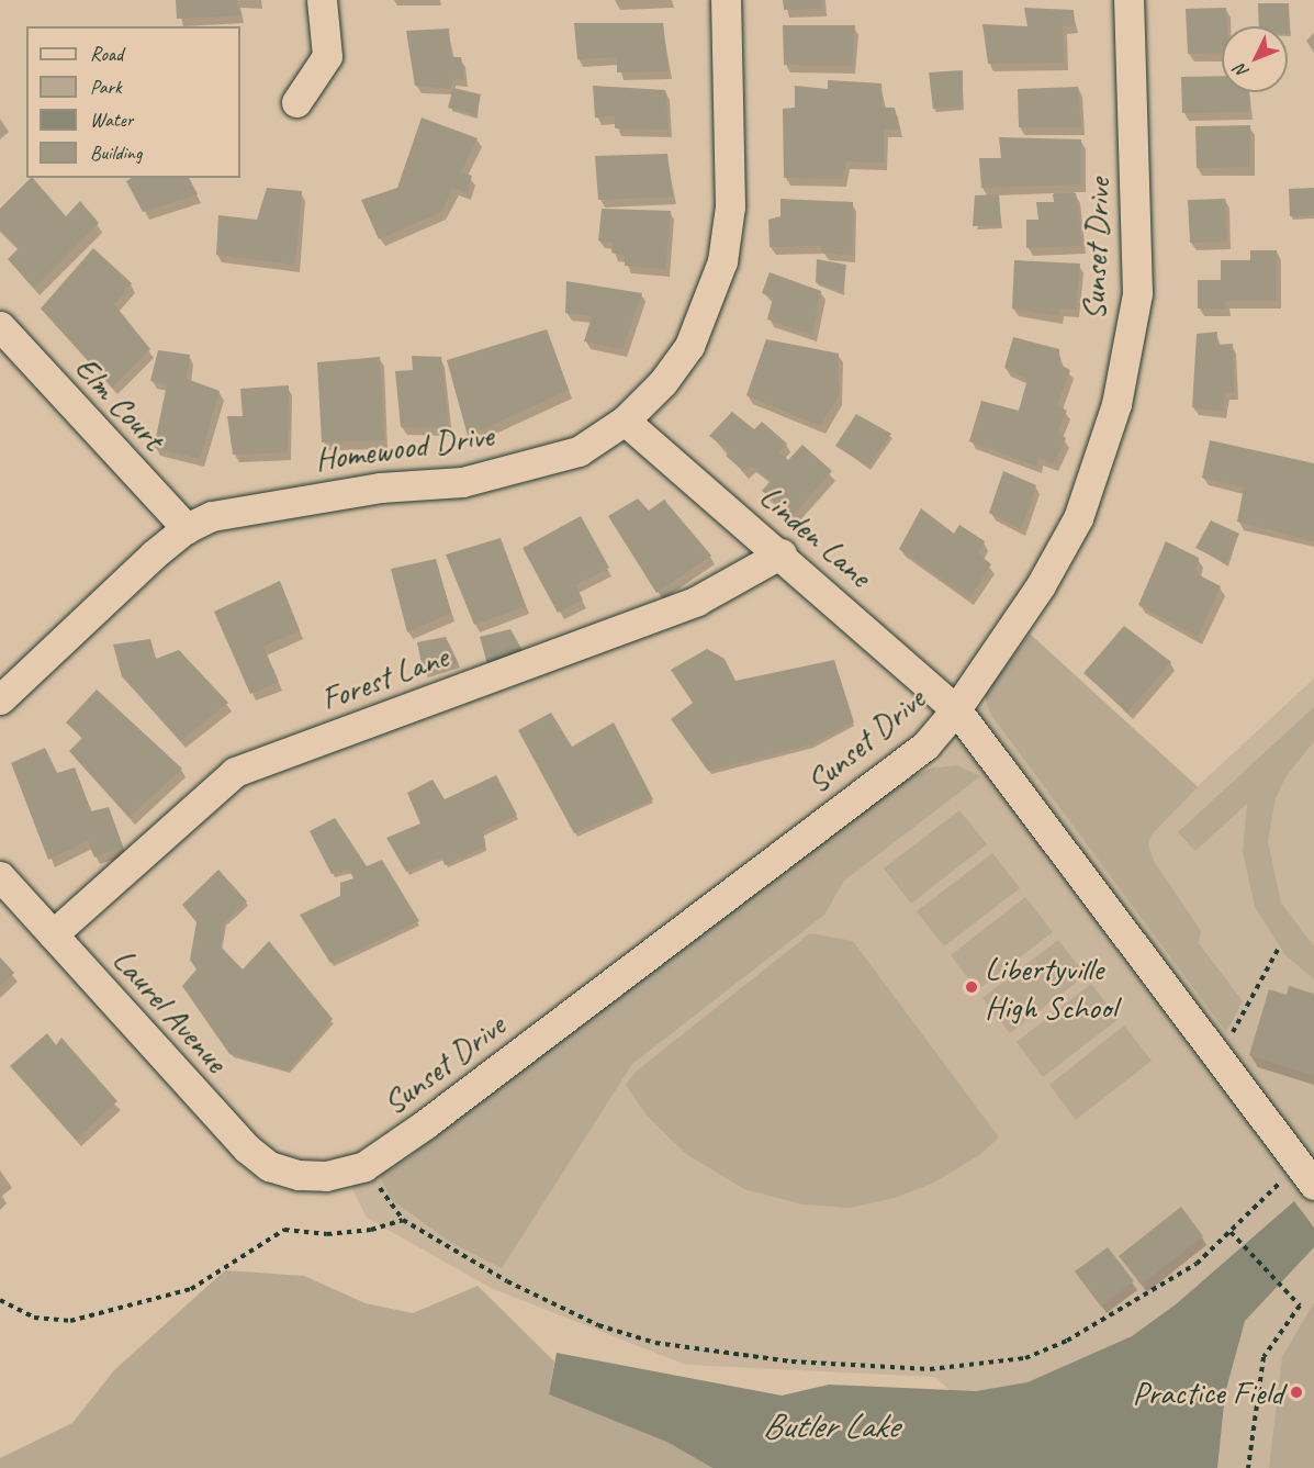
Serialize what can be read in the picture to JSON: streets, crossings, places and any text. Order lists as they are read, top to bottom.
{
  "streets": {
    "street": [
      "Sunset Drive",
      "Elm Court",
      "Homewood Drive",
      "Linden Lane",
      "Forest Lane",
      "Laurel Avenue"
    ]
  },
  "crossings": [
    ["Sunset Drive", "Linden Lane"],
    ["Sunset Drive", "Laurel Avenue"],
    ["Elm Court", "Homewood Drive"],
    ["Homewood Drive", "Linden Lane"],
    ["Linden Lane", "Forest Lane"],
    ["Forest Lane", "Laurel Avenue"]
  ],
  "water": ["Butler Lake"],
  "places": ["Libertyville High School", "Practice Field"],
  "legend": [
    "Road",
    "Park",
    "Water",
    "Building"
  ],
  "north": "bottom left"
}
